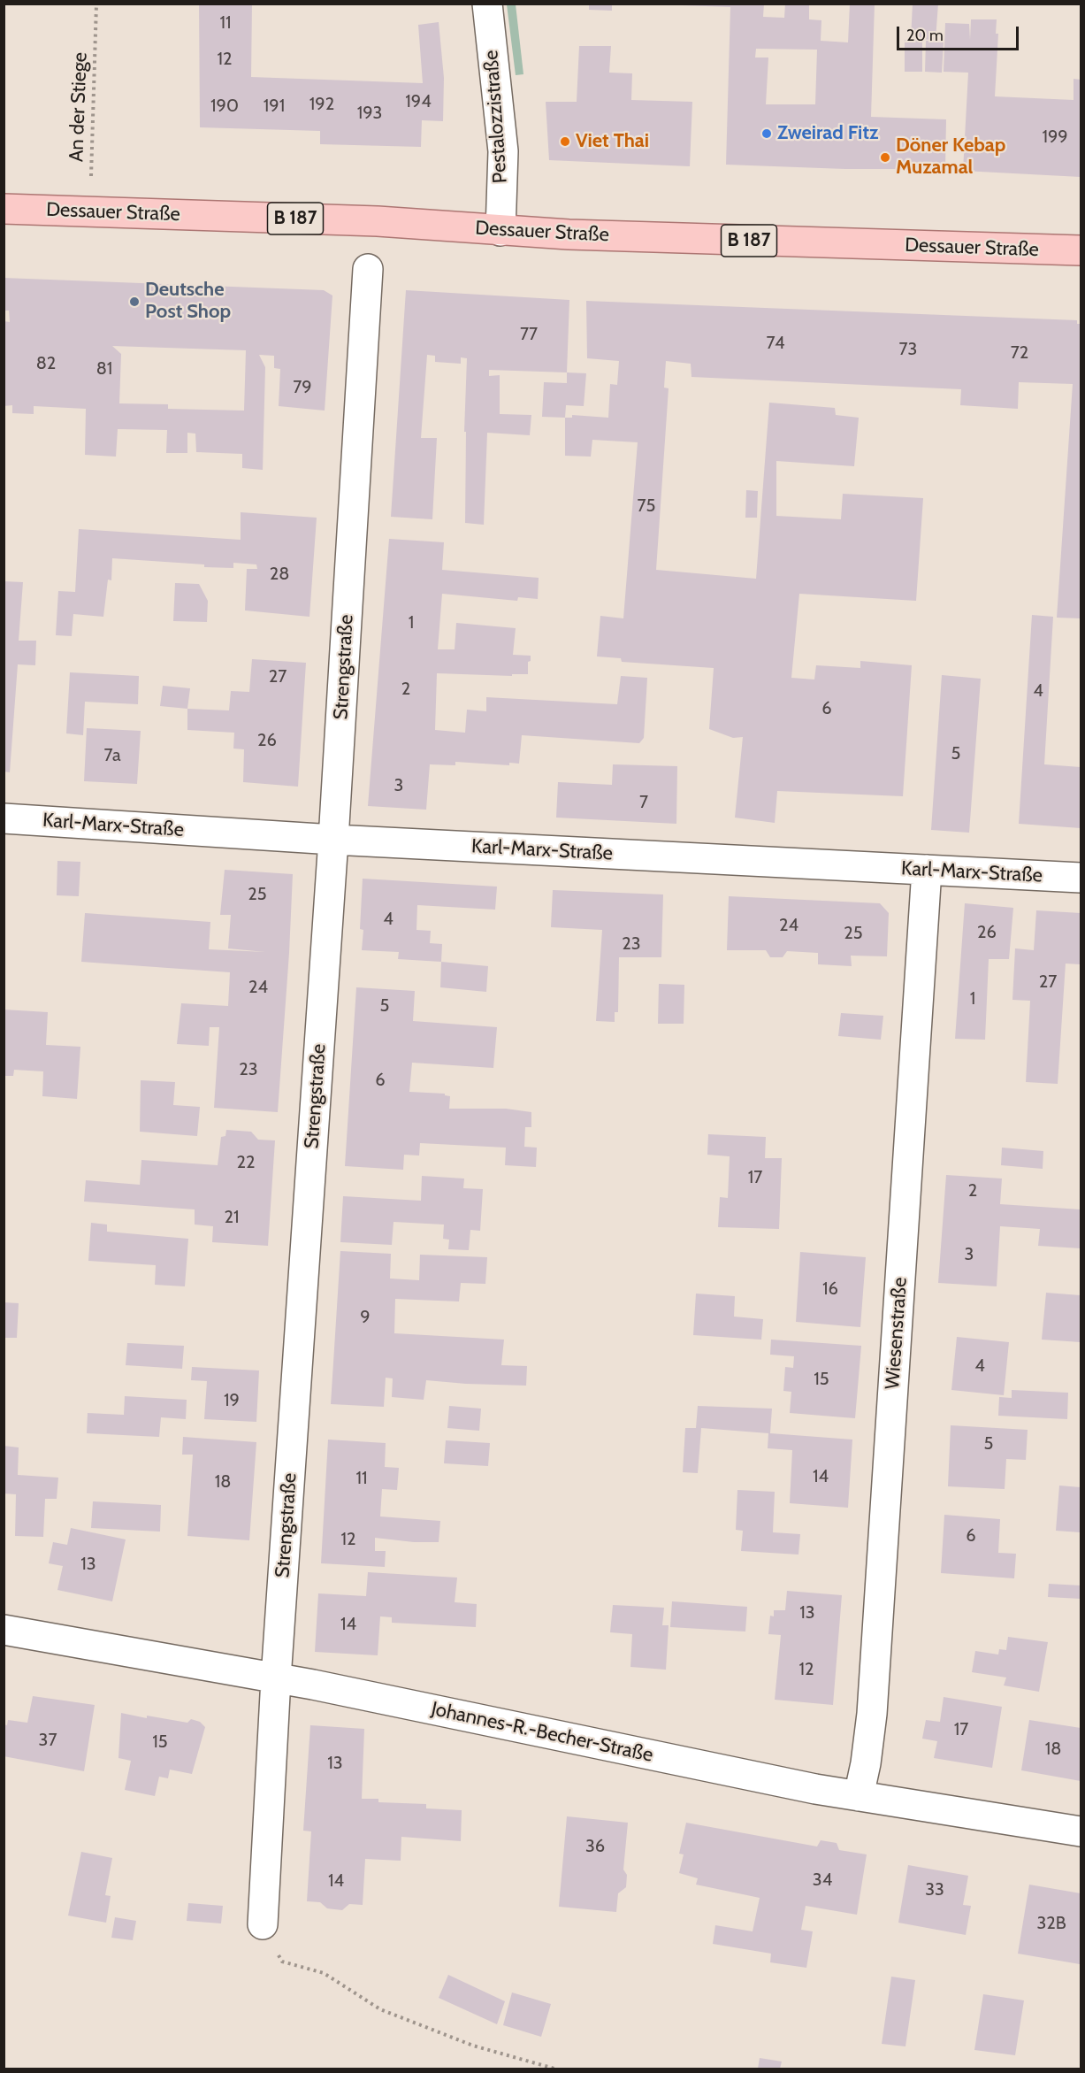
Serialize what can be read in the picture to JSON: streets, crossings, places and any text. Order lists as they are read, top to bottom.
{
  "streets": {
    "main road": ["Dessauer Straße", "B 187"],
    "street": [
      "Pestalozzistraße",
      "Strengstraße",
      "Karl-Marx-Straße",
      "Wiesenstraße",
      "Johannes-R.-Becher-Straße"
    ],
    "path": ["An der Stiege"]
  },
  "crossings": [
    ["An der Stiege", "Dessauer Straße"],
    ["Pestalozzistraße", "Dessauer Straße"],
    ["Strengstraße", "Karl-Marx-Straße"],
    ["Strengstraße", "Johannes-R.-Becher-Straße"],
    ["Karl-Marx-Straße", "Wiesenstraße"],
    ["Wiesenstraße", "Johannes-R.-Becher-Straße"]
  ],
  "places": [
    "Zweirad Fitz",
    "Viet Thai",
    "Döner Kebap Muzamal",
    "Deutsche Post Shop"
  ],
  "house_numbers": [
    "11",
    "12",
    "194",
    "192",
    "190",
    "191",
    "193",
    "199",
    "77",
    "74",
    "73",
    "72",
    "82",
    "81",
    "79",
    "75",
    "28",
    "1",
    "27",
    "2",
    "4",
    "6",
    "26",
    "5",
    "7a",
    "3",
    "7",
    "25",
    "4",
    "24",
    "26",
    "25",
    "23",
    "27",
    "24",
    "1",
    "5",
    "23",
    "6",
    "22",
    "17",
    "2",
    "21",
    "3",
    "16",
    "9",
    "4",
    "15",
    "19",
    "5",
    "14",
    "11",
    "18",
    "6",
    "12",
    "13",
    "13",
    "14",
    "12",
    "17",
    "37",
    "15",
    "18",
    "13",
    "36",
    "34",
    "14",
    "33",
    "32B"
  ],
  "scale_bar": "20 m"
}
